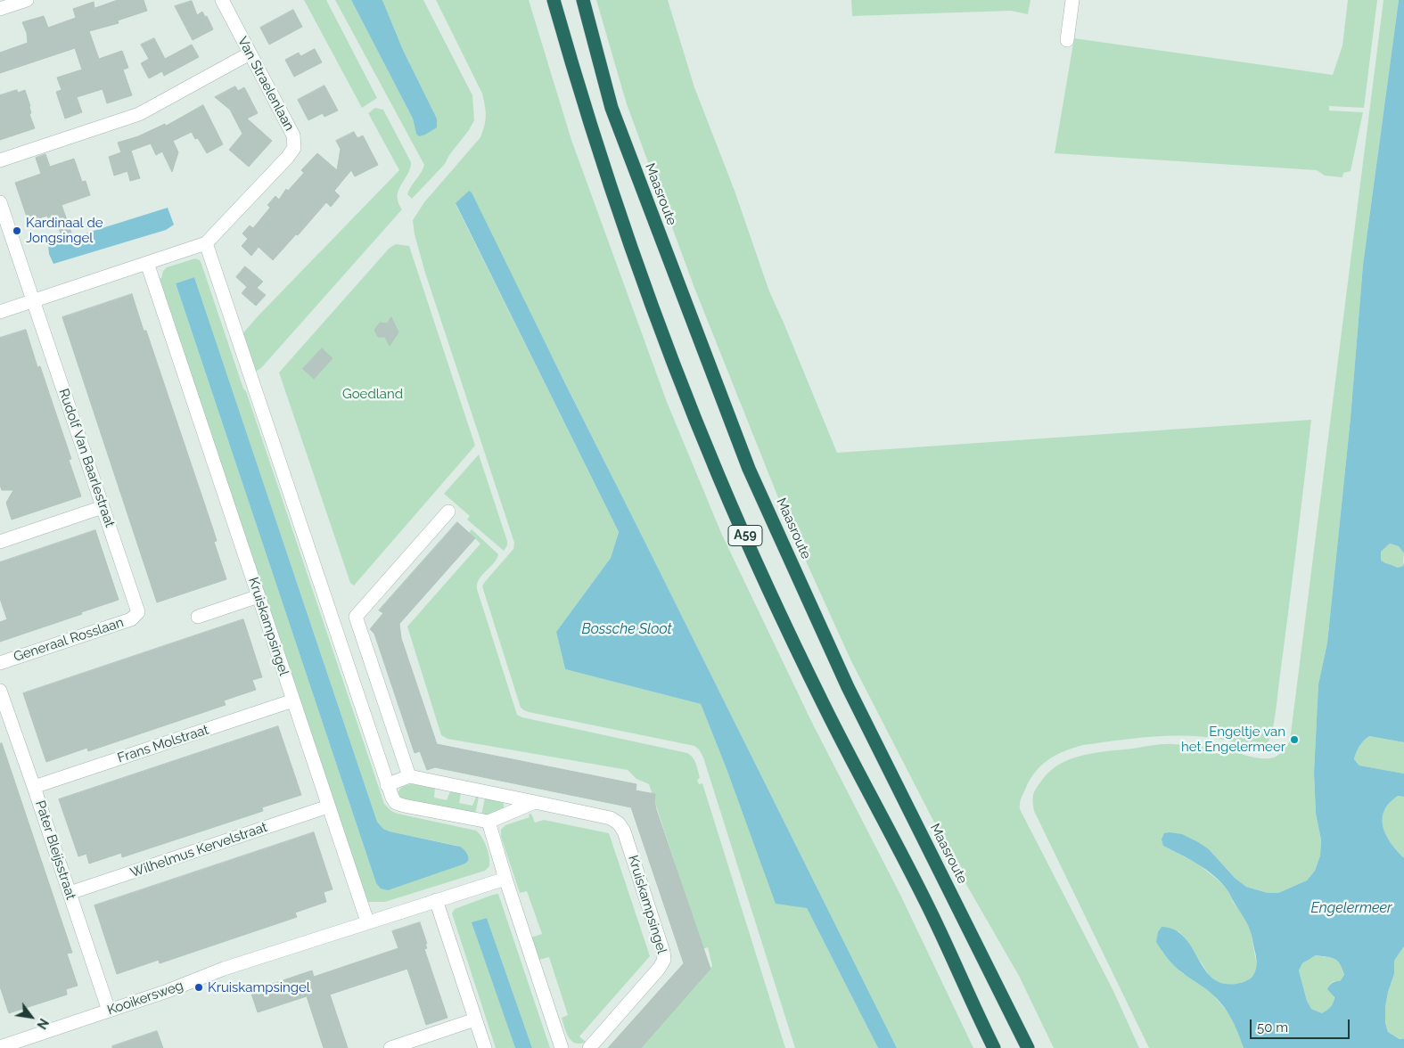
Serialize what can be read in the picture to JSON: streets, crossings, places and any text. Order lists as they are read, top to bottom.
{
  "streets": {
    "highway": ["Maasroute", "A59"],
    "street": [
      "Van Straelenlaan",
      "Rudolf Van Baarlestraat",
      "Kruiskampsingel",
      "Generaal Rosslaan",
      "Frans Molstraat",
      "Pater Bleijsstraat",
      "Wilhelmus Kervelstraat",
      "Kooikersweg"
    ]
  },
  "crossings": [
    ["Rudolf Van Baarlestraat", "Generaal Rosslaan"],
    ["Kruiskampsingel", "Frans Molstraat"],
    ["Kruiskampsingel", "Wilhelmus Kervelstraat"],
    ["Kruiskampsingel", "Kooikersweg"],
    ["Frans Molstraat", "Pater Bleijsstraat"],
    ["Pater Bleijsstraat", "Wilhelmus Kervelstraat"],
    ["Pater Bleijsstraat", "Kooikersweg"]
  ],
  "water": ["Bossche Sloot", "Engelermeer"],
  "parks": ["Goedland"],
  "places": ["Kardinaal de Jongsingel", "Engeltje van het Engelermeer", "Kruiskampsingel"],
  "scale_bar": "50 m",
  "north": "bottom right"
}
